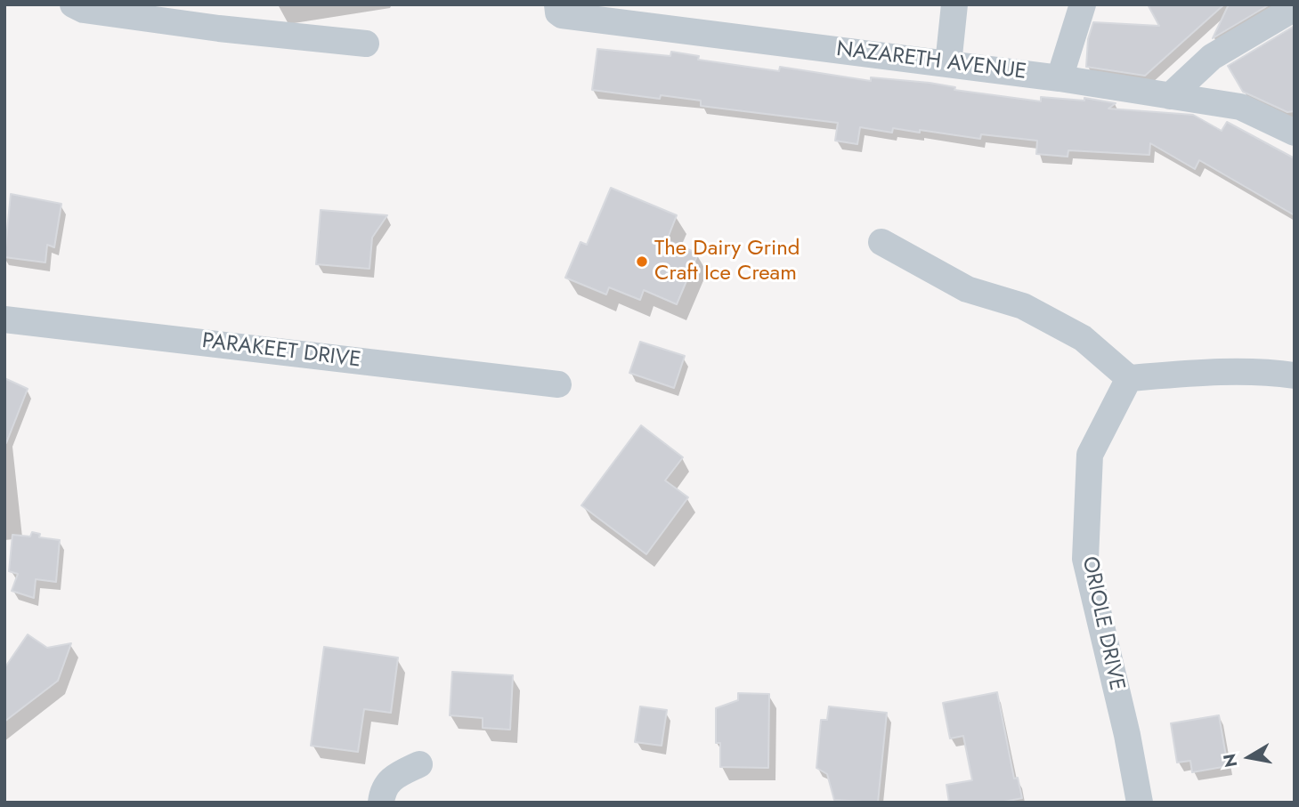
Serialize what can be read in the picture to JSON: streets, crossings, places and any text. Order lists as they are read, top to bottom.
{
  "streets": {
    "street": ["NAZARETH AVENUE", "PARAKEET DRIVE", "ORIOLE DRIVE"]
  },
  "places": ["The Dairy Grind Craft Ice Cream"],
  "north": "left"
}
